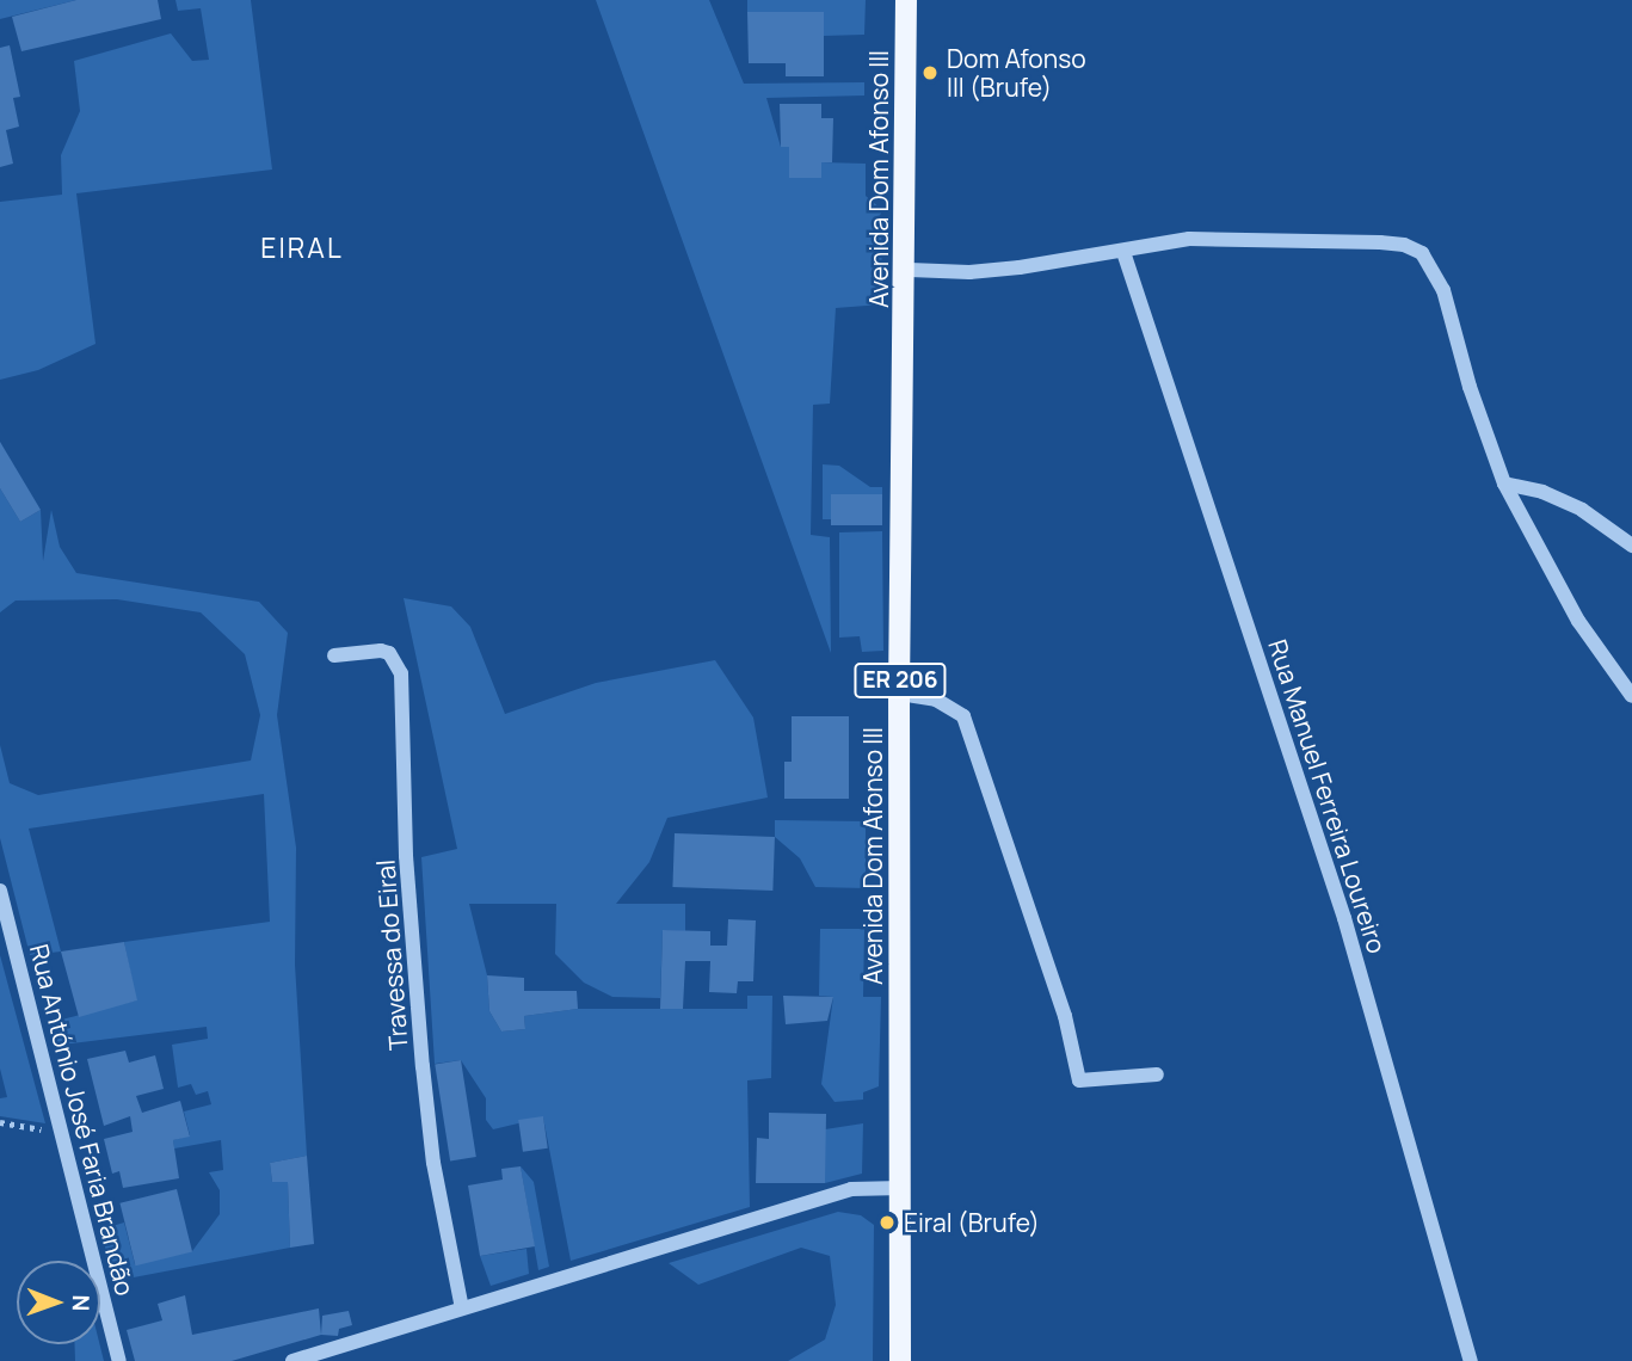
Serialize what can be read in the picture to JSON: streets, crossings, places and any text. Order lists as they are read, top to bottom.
{
  "streets": {
    "main road": ["Avenida Dom Afonso III", "ER 206"],
    "street": ["Rua Manuel Ferreira Loureiro", "Travessa do Eiral", "Rua António José Faria Brandão"]
  },
  "districts": ["EIRAL"],
  "places": ["Dom Afonso III (Brufe)", "Eiral (Brufe)"],
  "north": "right"
}
